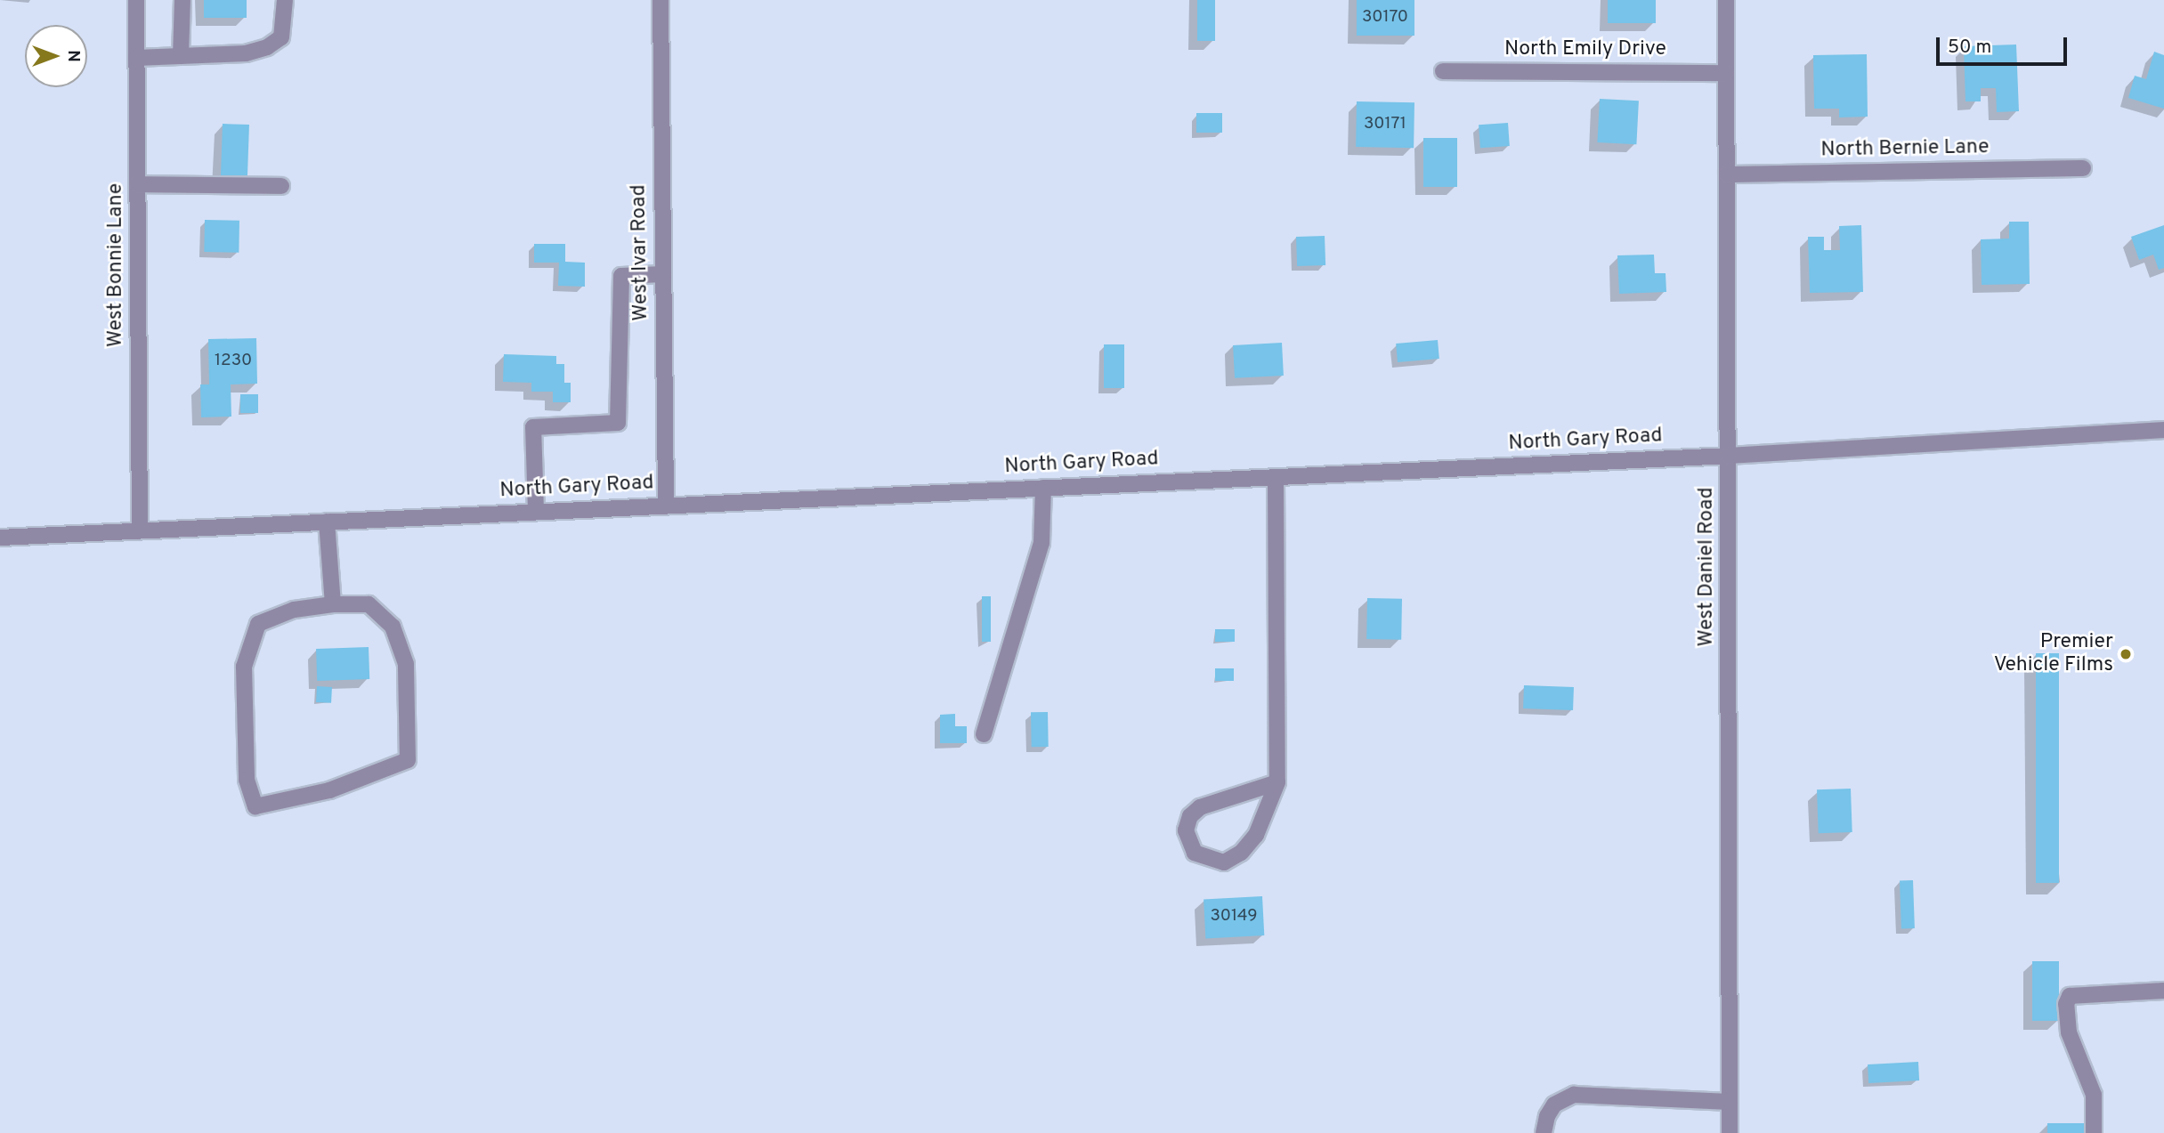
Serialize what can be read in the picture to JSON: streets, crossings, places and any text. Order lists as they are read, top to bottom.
{
  "streets": {
    "street": [
      "North Emily Drive",
      "North Bernie Lane",
      "West Ivar Road",
      "West Bonnie Lane",
      "North Gary Road",
      "West Daniel Road"
    ]
  },
  "crossings": [
    ["North Emily Drive", "West Daniel Road"],
    ["North Bernie Lane", "West Daniel Road"],
    ["West Ivar Road", "North Gary Road"],
    ["West Bonnie Lane", "North Gary Road"],
    ["North Gary Road", "West Daniel Road"]
  ],
  "places": ["Premier Vehicle Films"],
  "house_numbers": [
    "30170",
    "30171",
    "1230",
    "30149"
  ],
  "scale_bar": "50 m",
  "north": "right"
}
